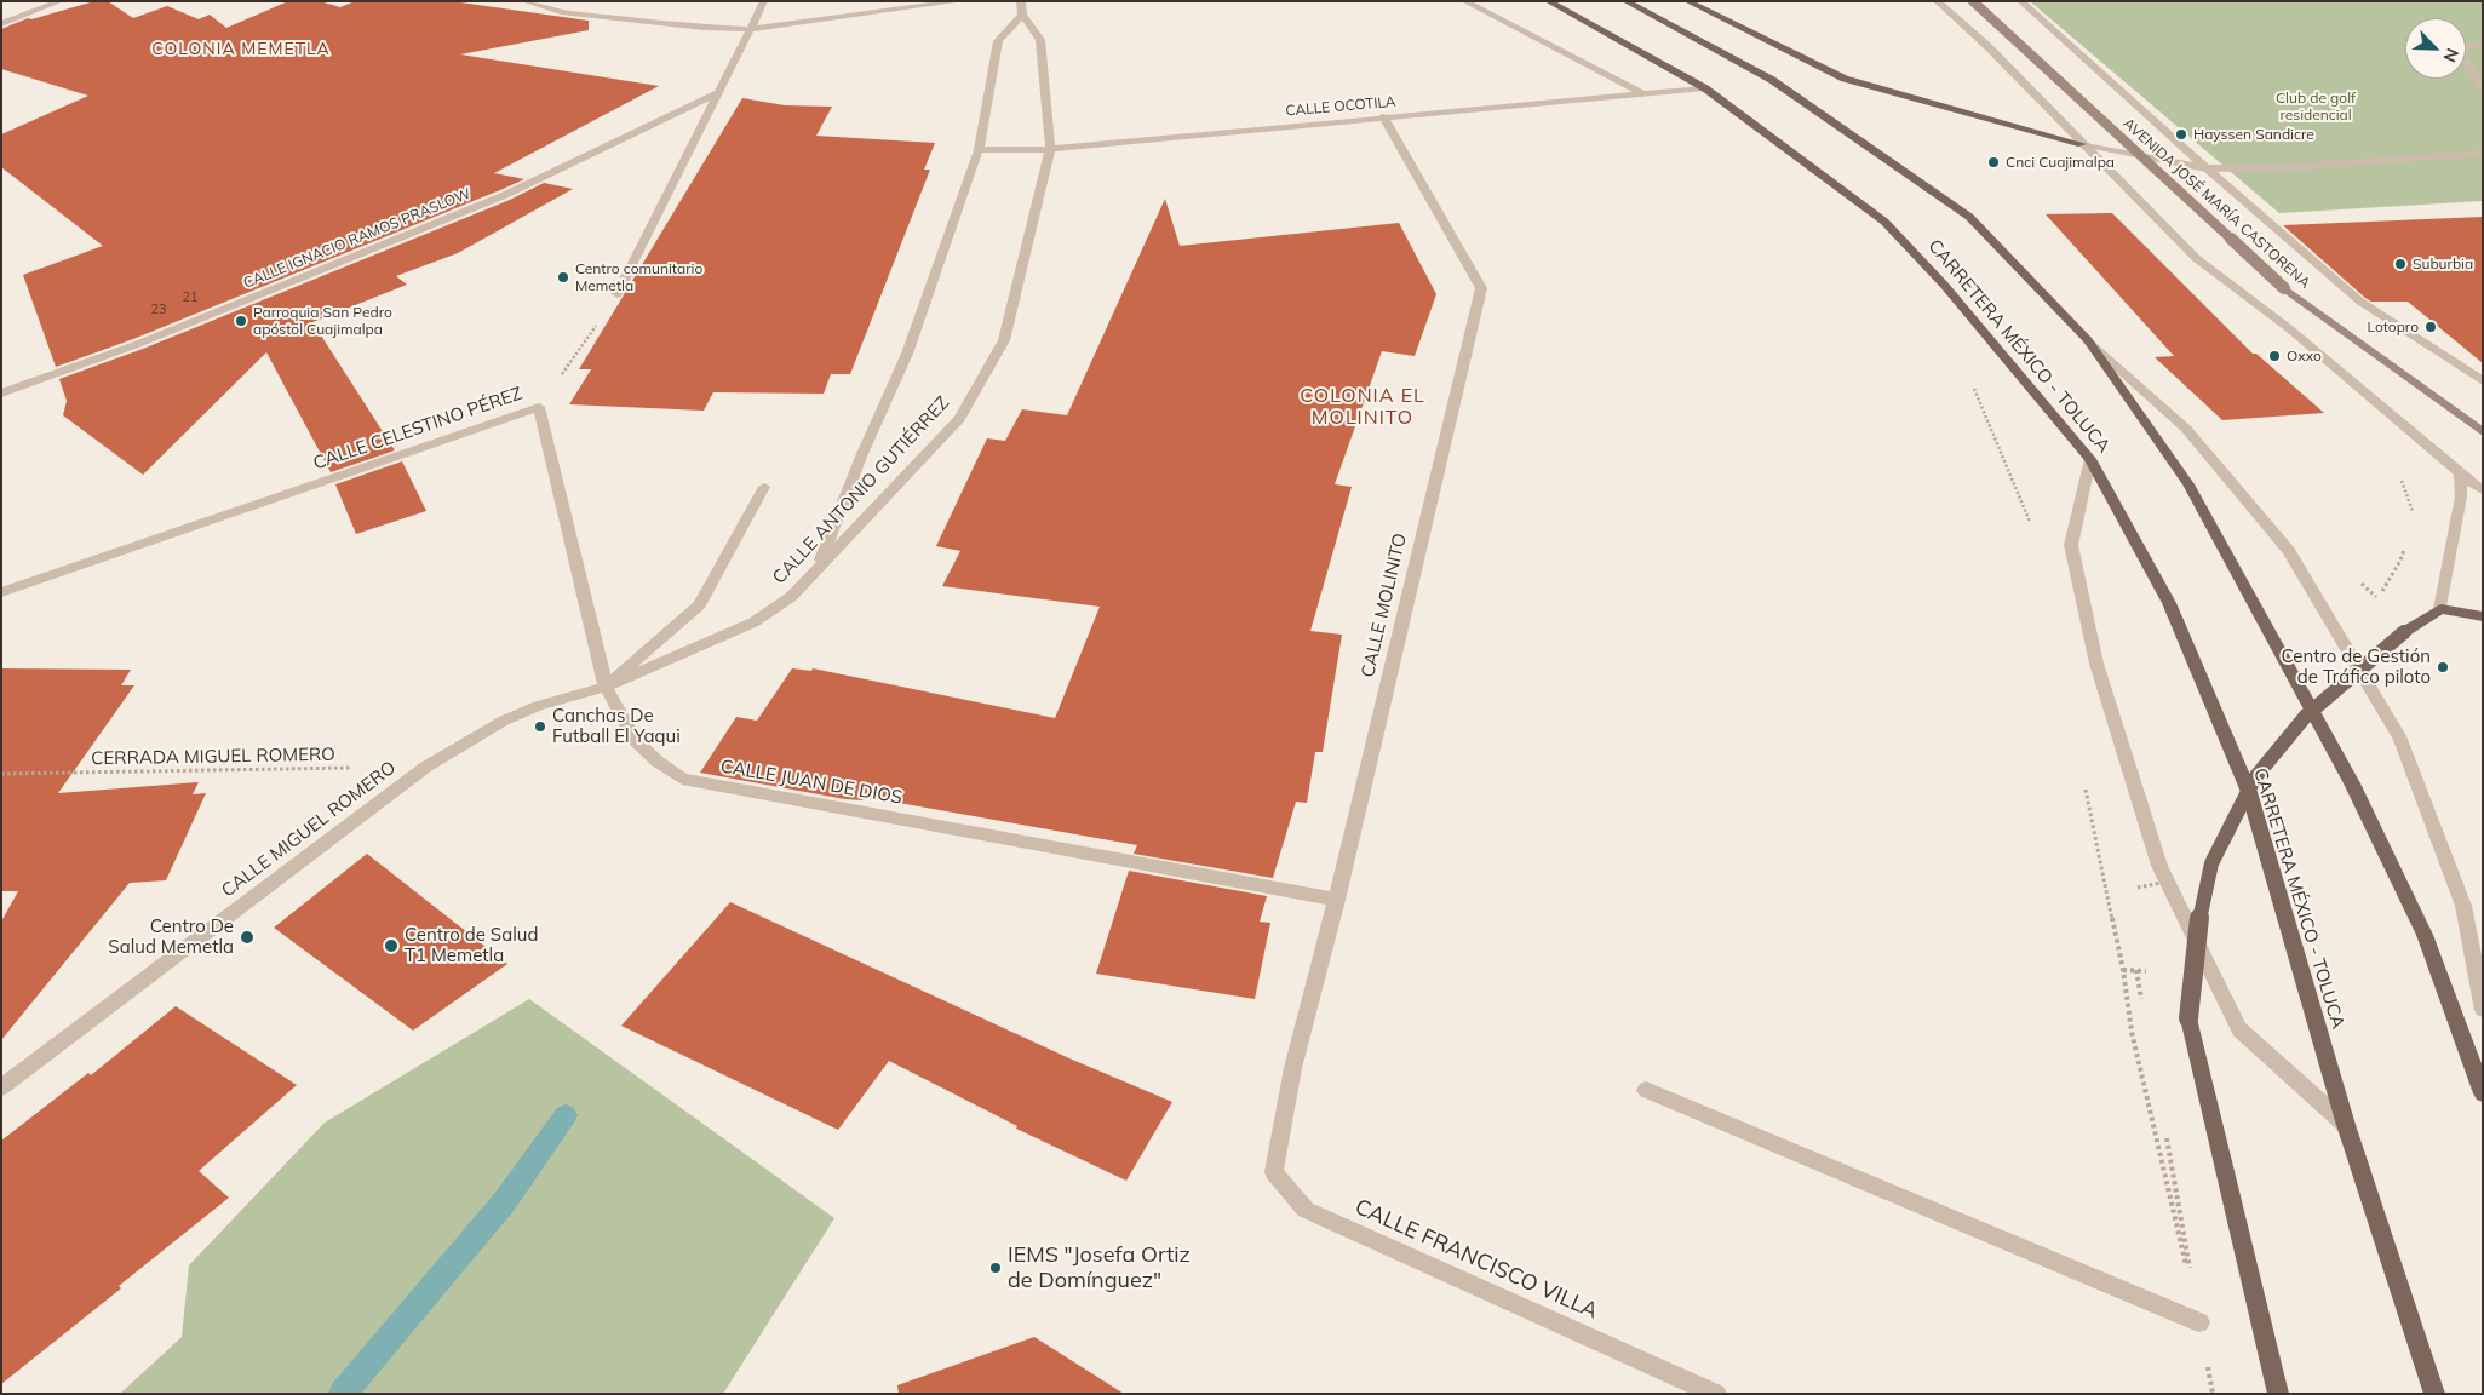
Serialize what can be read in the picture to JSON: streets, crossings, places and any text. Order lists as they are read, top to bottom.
{
  "streets": {
    "main road": ["AVENIDA JOSÉ MARÍA CASTORENA", "CARRETERA MÉXICO - TOLUCA"],
    "street": [
      "CALLE OCOTILA",
      "CALLE IGNACIO RAMOS PRASLOW",
      "CALLE CELESTINO PÉREZ",
      "CALLE ANTONIO GUTIÉRREZ",
      "CALLE MOLINITO",
      "CALLE JUAN DE DIOS",
      "CALLE MIGUEL ROMERO",
      "CALLE FRANCISCO VILLA"
    ],
    "path": ["CERRADA MIGUEL ROMERO"]
  },
  "crossings": [
    ["CALLE OCOTILA", "CARRETERA MÉXICO - TOLUCA"],
    ["CALLE OCOTILA", "CALLE ANTONIO GUTIÉRREZ"],
    ["CALLE OCOTILA", "CALLE MOLINITO"],
    ["CALLE CELESTINO PÉREZ", "CALLE JUAN DE DIOS"],
    ["CALLE ANTONIO GUTIÉRREZ", "CALLE JUAN DE DIOS"],
    ["CALLE ANTONIO GUTIÉRREZ", "CALLE MIGUEL ROMERO"],
    ["CALLE MOLINITO", "CALLE JUAN DE DIOS"],
    ["CALLE MOLINITO", "CALLE FRANCISCO VILLA"],
    ["CERRADA MIGUEL ROMERO", "CALLE MIGUEL ROMERO"],
    ["CALLE JUAN DE DIOS", "CALLE MIGUEL ROMERO"]
  ],
  "districts": ["COLONIA MEMETLA", "COLONIA EL MOLINITO"],
  "parks": ["Club de golf residencial"],
  "places": [
    "Hayssen Sandicre",
    "Cnci Cuajimalpa",
    "Suburbia",
    "Centro comunitario Memetla",
    "Parroquia San Pedro apóstol Cuajimalpa",
    "Lotopro",
    "Oxxo",
    "Centro de Gestión de Tráfico piloto",
    "Canchas De Futball El Yaqui",
    "Centro De Salud Memetla",
    "Centro de Salud T1 Memetla",
    "IEMS \"Josefa Ortiz de Domínguez\""
  ],
  "house_numbers": ["21", "23"],
  "north": "bottom right"
}
